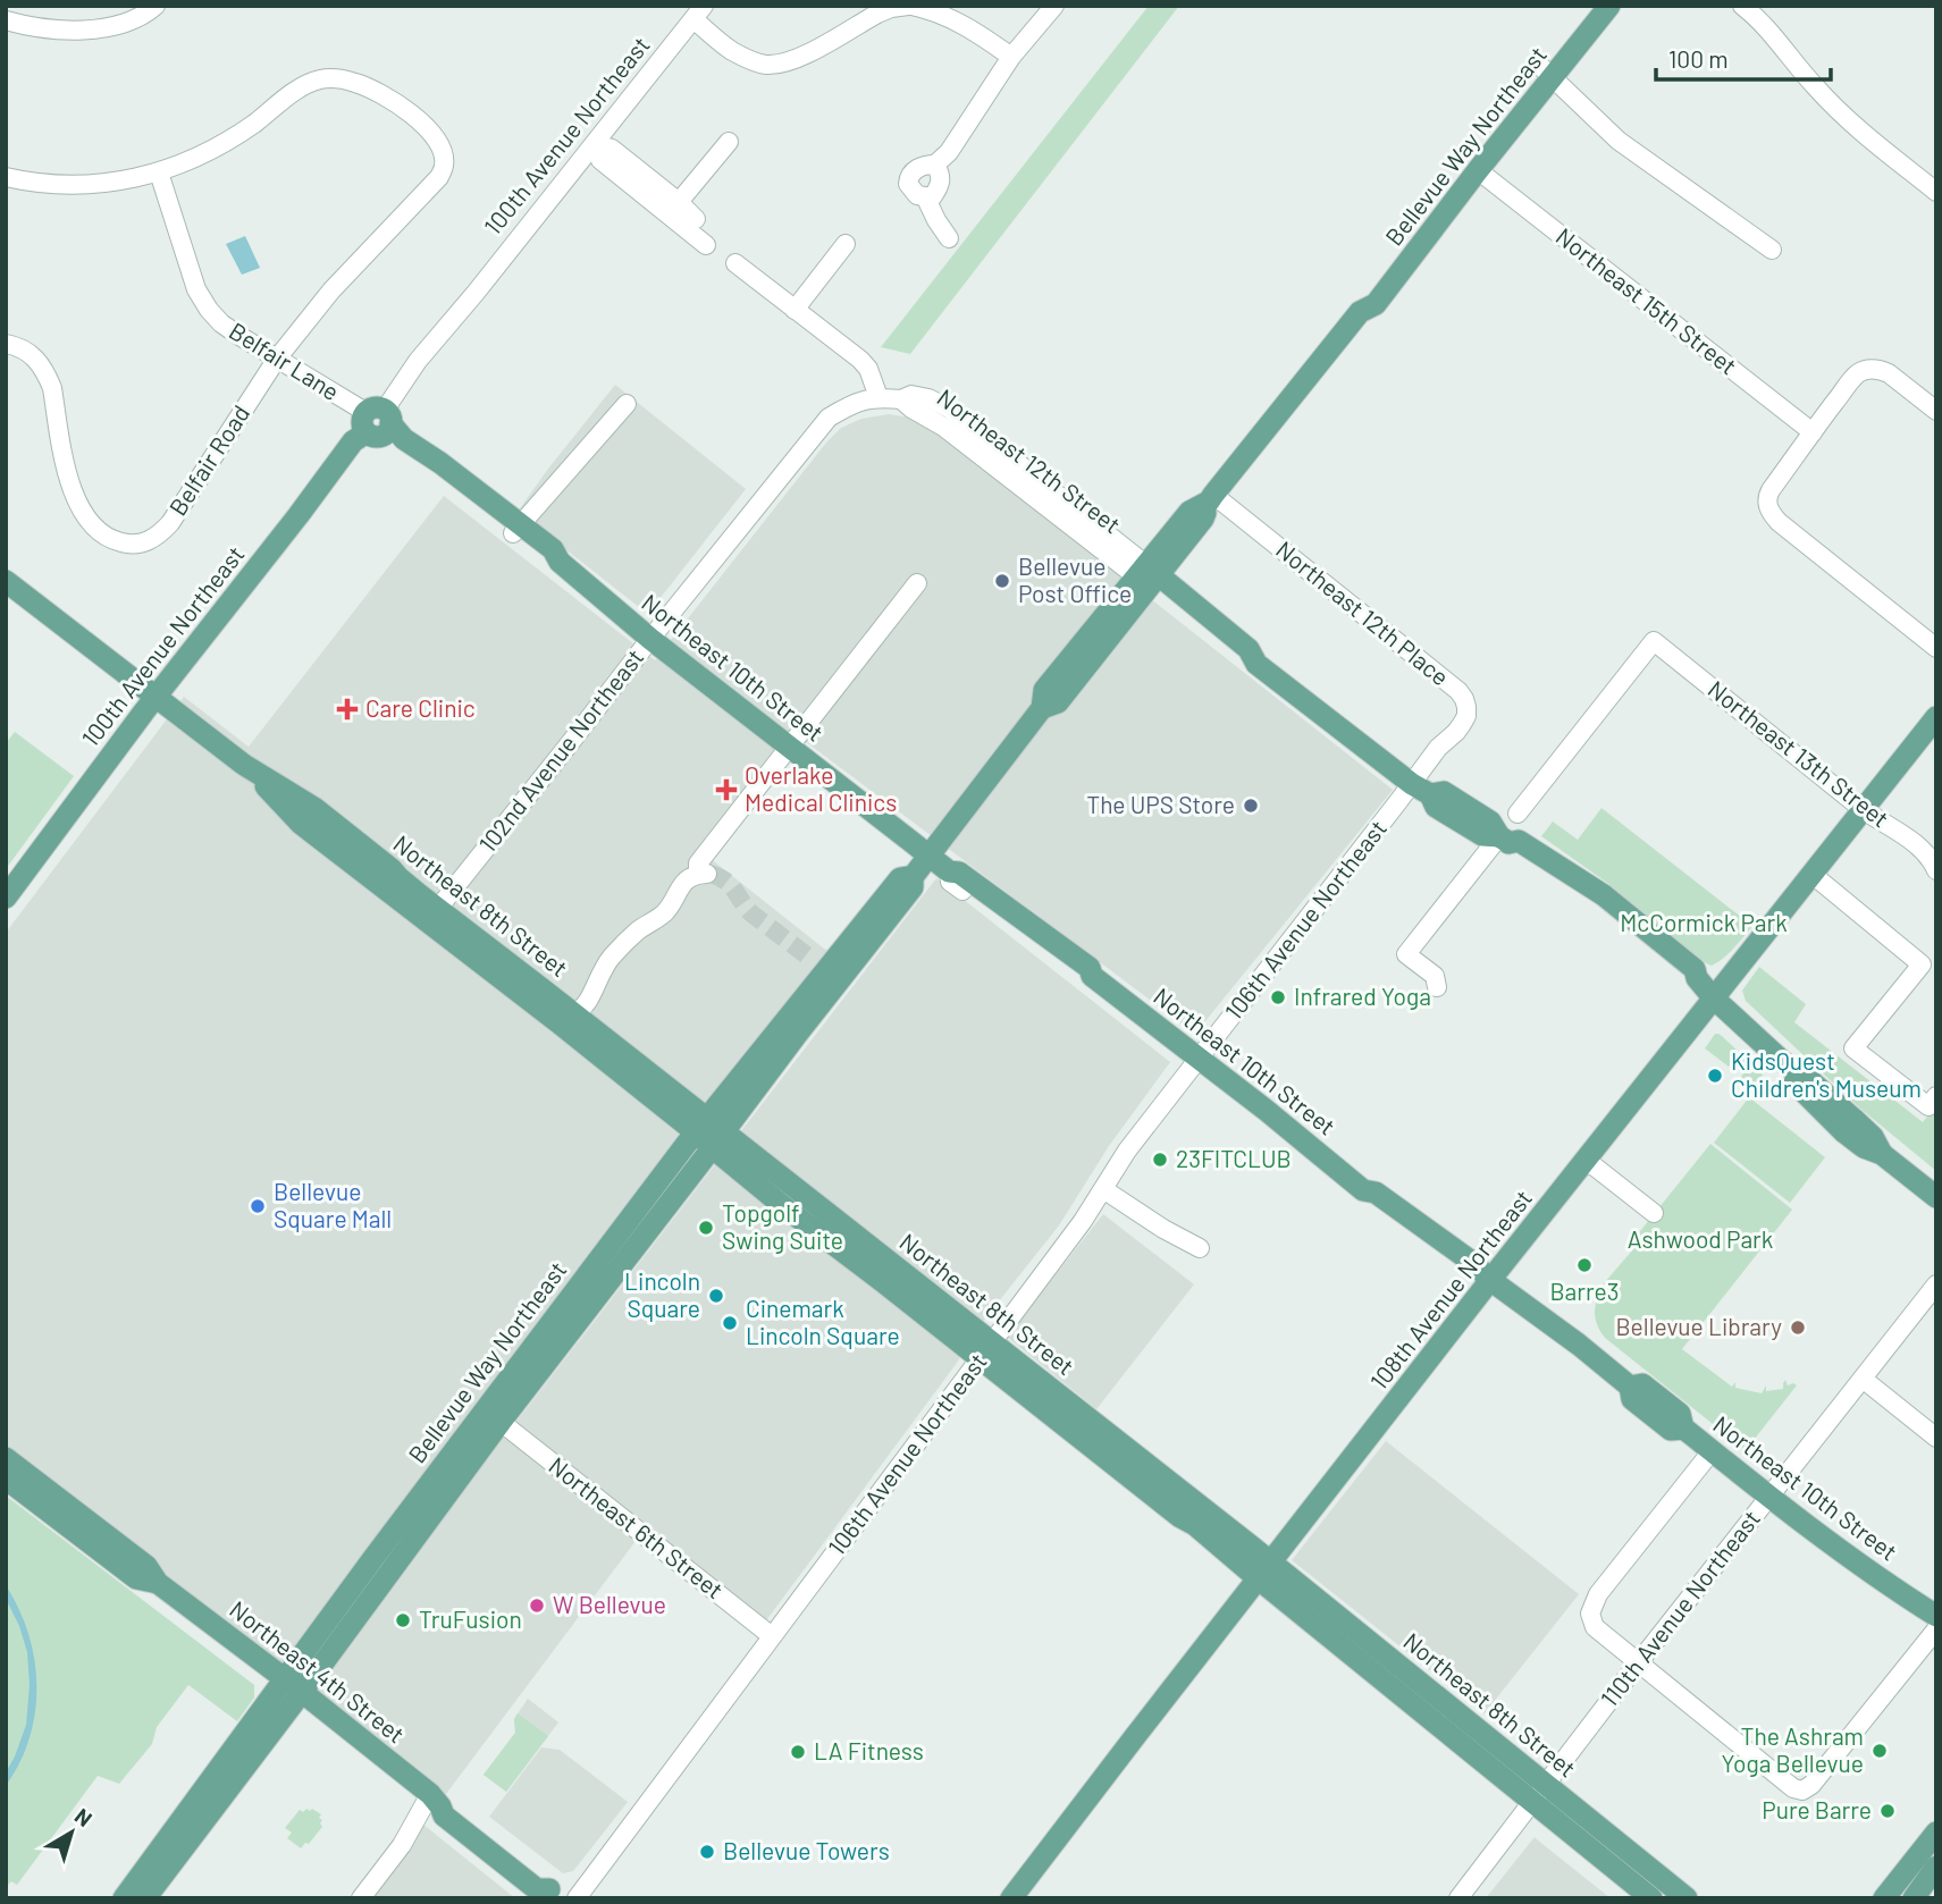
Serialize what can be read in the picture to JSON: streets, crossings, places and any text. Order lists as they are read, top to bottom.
{
  "streets": {
    "main road": [
      "100th Avenue Northeast",
      "Bellevue Way Northeast",
      "Northeast 12th Street",
      "Northeast 10th Street",
      "Northeast 8th Street",
      "108th Avenue Northeast",
      "Northeast 4th Street"
    ],
    "street": [
      "Northeast 15th Street",
      "Belfair Lane",
      "Belfair Road",
      "Northeast 12th Place",
      "102nd Avenue Northeast",
      "Northeast 13th Street",
      "106th Avenue Northeast",
      "Northeast 6th Street",
      "110th Avenue Northeast"
    ]
  },
  "crossings": [
    ["100th Avenue Northeast", "Belfair Lane"],
    ["100th Avenue Northeast", "Northeast 10th Street"],
    ["100th Avenue Northeast", "Northeast 8th Street"],
    ["Bellevue Way Northeast", "Northeast 15th Street"],
    ["Bellevue Way Northeast", "Northeast 12th Street"],
    ["Bellevue Way Northeast", "Northeast 12th Place"],
    ["Bellevue Way Northeast", "Northeast 10th Street"],
    ["Bellevue Way Northeast", "Northeast 8th Street"],
    ["Bellevue Way Northeast", "Northeast 6th Street"],
    ["Bellevue Way Northeast", "Northeast 4th Street"],
    ["Belfair Lane", "Belfair Road"],
    ["Belfair Lane", "Northeast 10th Street"],
    ["Northeast 12th Street", "Northeast 12th Place"],
    ["Northeast 12th Street", "102nd Avenue Northeast"],
    ["Northeast 12th Street", "106th Avenue Northeast"],
    ["Northeast 12th Street", "108th Avenue Northeast"],
    ["Northeast 12th Place", "106th Avenue Northeast"],
    ["Northeast 10th Street", "102nd Avenue Northeast"],
    ["Northeast 10th Street", "106th Avenue Northeast"],
    ["Northeast 10th Street", "108th Avenue Northeast"],
    ["Northeast 10th Street", "110th Avenue Northeast"],
    ["102nd Avenue Northeast", "Northeast 8th Street"],
    ["Northeast 13th Street", "108th Avenue Northeast"],
    ["Northeast 8th Street", "106th Avenue Northeast"],
    ["Northeast 8th Street", "108th Avenue Northeast"],
    ["Northeast 8th Street", "110th Avenue Northeast"],
    ["106th Avenue Northeast", "Northeast 6th Street"]
  ],
  "parks": ["McCormick Park", "Ashwood Park"],
  "places": {
    "other": [
      "Bellevue Post Office",
      "The UPS Store",
      "Infrared Yoga",
      "KidsQuest Children's Museum",
      "23FITCLUB",
      "Bellevue Square Mall",
      "Topgolf Swing Suite",
      "Barre3",
      "Lincoln Square",
      "Cinemark Lincoln Square",
      "Bellevue Library",
      "W Bellevue",
      "TruFusion",
      "The Ashram Yoga Bellevue",
      "LA Fitness",
      "Pure Barre",
      "Bellevue Towers"
    ],
    "health": ["Care Clinic", "Overlake Medical Clinics"]
  },
  "scale_bar": "100 m",
  "north": "top right"
}
